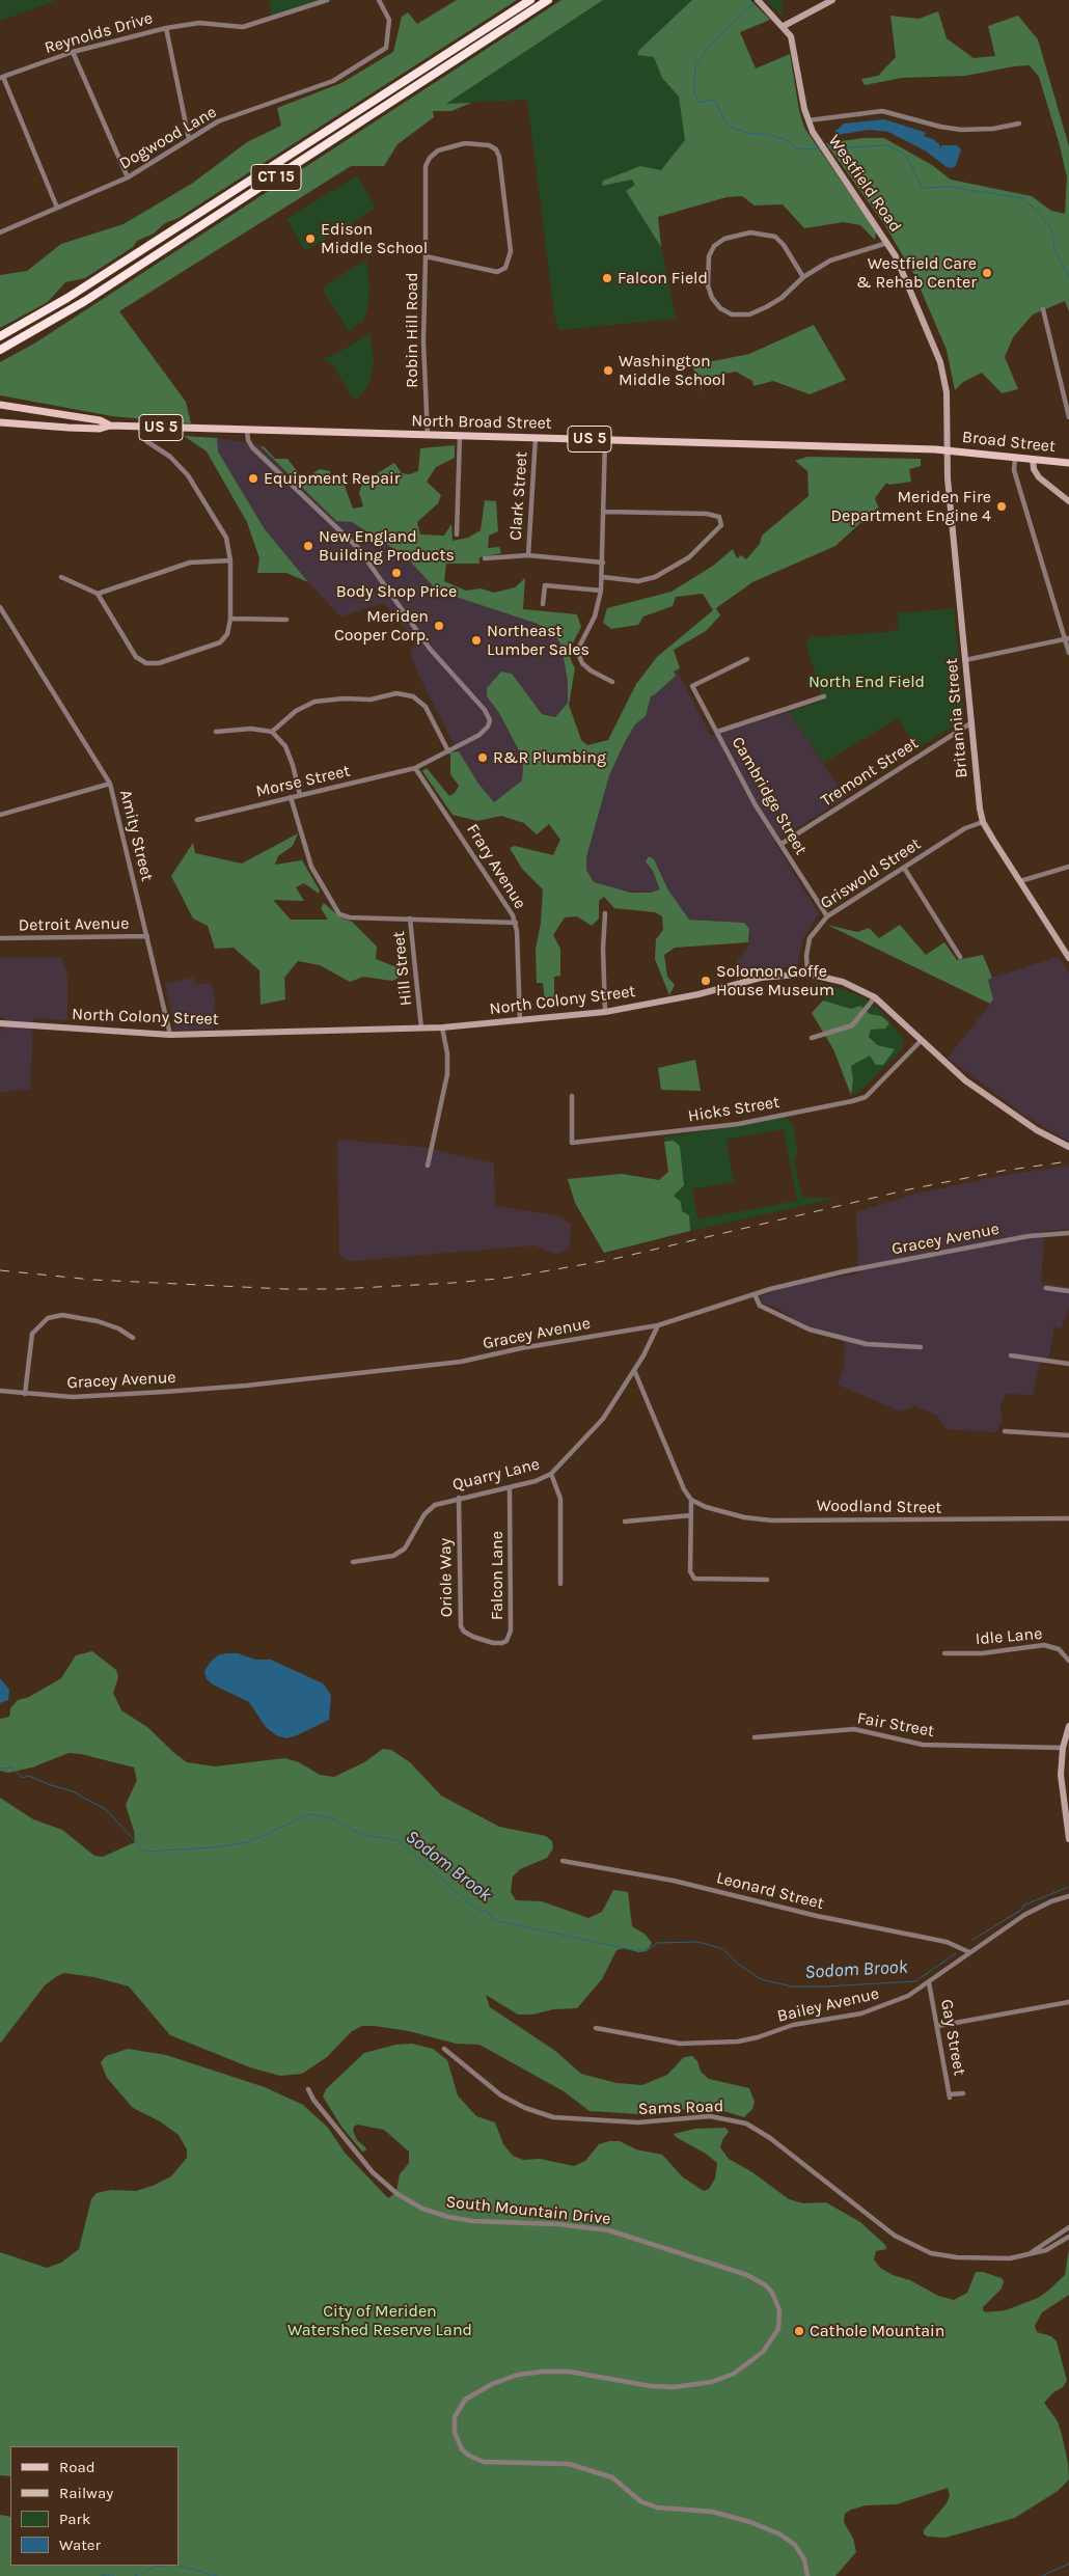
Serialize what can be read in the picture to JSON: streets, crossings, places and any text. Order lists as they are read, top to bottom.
{
  "streets": {
    "highway": ["CT 15"],
    "main road": [
      "Westfield Road",
      "North Broad Street",
      "US 5",
      "Broad Street",
      "Britannia Street",
      "North Colony Street"
    ],
    "street": [
      "Reynolds Drive",
      "Dogwood Lane",
      "Robin Hill Road",
      "Clark Street",
      "Tremont Street",
      "Morse Street",
      "Cambridge Street",
      "Amity Street",
      "Frary Avenue",
      "Griswold Street",
      "Detroit Avenue",
      "Hill Street",
      "Hicks Street",
      "Gracey Avenue",
      "Quarry Lane",
      "Woodland Street",
      "Falcon Lane",
      "Oriole Way",
      "Idle Lane",
      "Fair Street",
      "Leonard Street",
      "Bailey Avenue",
      "Gay Street",
      "Sams Road",
      "South Mountain Drive"
    ]
  },
  "crossings": [
    ["Westfield Road", "North Broad Street"],
    ["Westfield Road", "Broad Street"],
    ["Westfield Road", "Britannia Street"],
    ["Robin Hill Road", "North Broad Street"],
    ["North Broad Street", "Broad Street"],
    ["North Broad Street", "Clark Street"],
    ["North Broad Street", "Britannia Street"],
    ["North Broad Street", "Morse Street"],
    ["Broad Street", "Britannia Street"],
    ["Britannia Street", "Tremont Street"],
    ["Britannia Street", "Griswold Street"],
    ["Tremont Street", "Cambridge Street"],
    ["Morse Street", "Frary Avenue"],
    ["Morse Street", "Hill Street"],
    ["Cambridge Street", "Griswold Street"],
    ["Amity Street", "Detroit Avenue"],
    ["Amity Street", "North Colony Street"],
    ["Frary Avenue", "North Colony Street"],
    ["Griswold Street", "North Colony Street"],
    ["Hill Street", "North Colony Street"],
    ["North Colony Street", "Hicks Street"],
    ["Gracey Avenue", "Quarry Lane"],
    ["Quarry Lane", "Falcon Lane"],
    ["Quarry Lane", "Oriole Way"],
    ["Falcon Lane", "Oriole Way"],
    ["Leonard Street", "Bailey Avenue"],
    ["Bailey Avenue", "Gay Street"]
  ],
  "water": ["Sodom Brook"],
  "parks": ["North End Field", "City of Meriden Watershed Reserve Land"],
  "places": [
    "Edison Middle School",
    "Westfield Care & Rehab Center",
    "Falcon Field",
    "Washington Middle School",
    "Equipment Repair",
    "Meriden Fire Department Engine 4",
    "New England Building Products",
    "Body Shop Price",
    "Meriden Cooper Corp.",
    "Northeast Lumber Sales",
    "R&R Plumbing",
    "Solomon Goffe House Museum",
    "Cathole Mountain"
  ],
  "legend": [
    "Road",
    "Railway",
    "Park",
    "Water"
  ]
}
